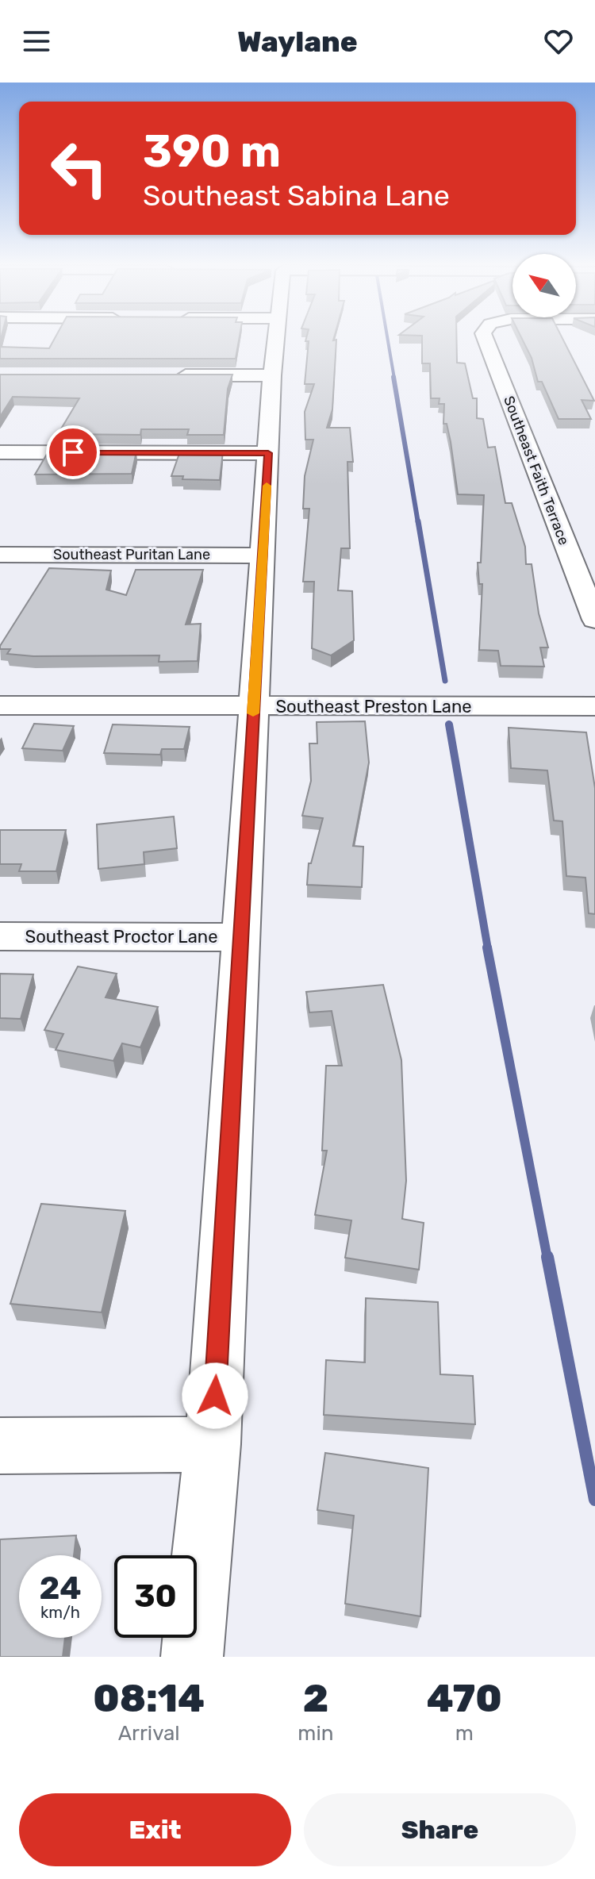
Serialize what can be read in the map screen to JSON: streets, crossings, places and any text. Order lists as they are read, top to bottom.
{
  "streets": {
    "street": [
      "Southeast Faith Terrace",
      "Southeast Puritan Lane",
      "Southeast Preston Lane",
      "Southeast Proctor Lane"
    ]
  },
  "north": "top left",
  "page": {
    "header": "Waylane",
    "turn": ["390 m", "Southeast Sabina Lane"],
    "speed": "24 km/h",
    "limit": "30",
    "eta": [
      "08:14",
      "Arrival",
      "2",
      "min",
      "470",
      "m"
    ],
    "buttons": ["Exit", "Share"]
  }
}
